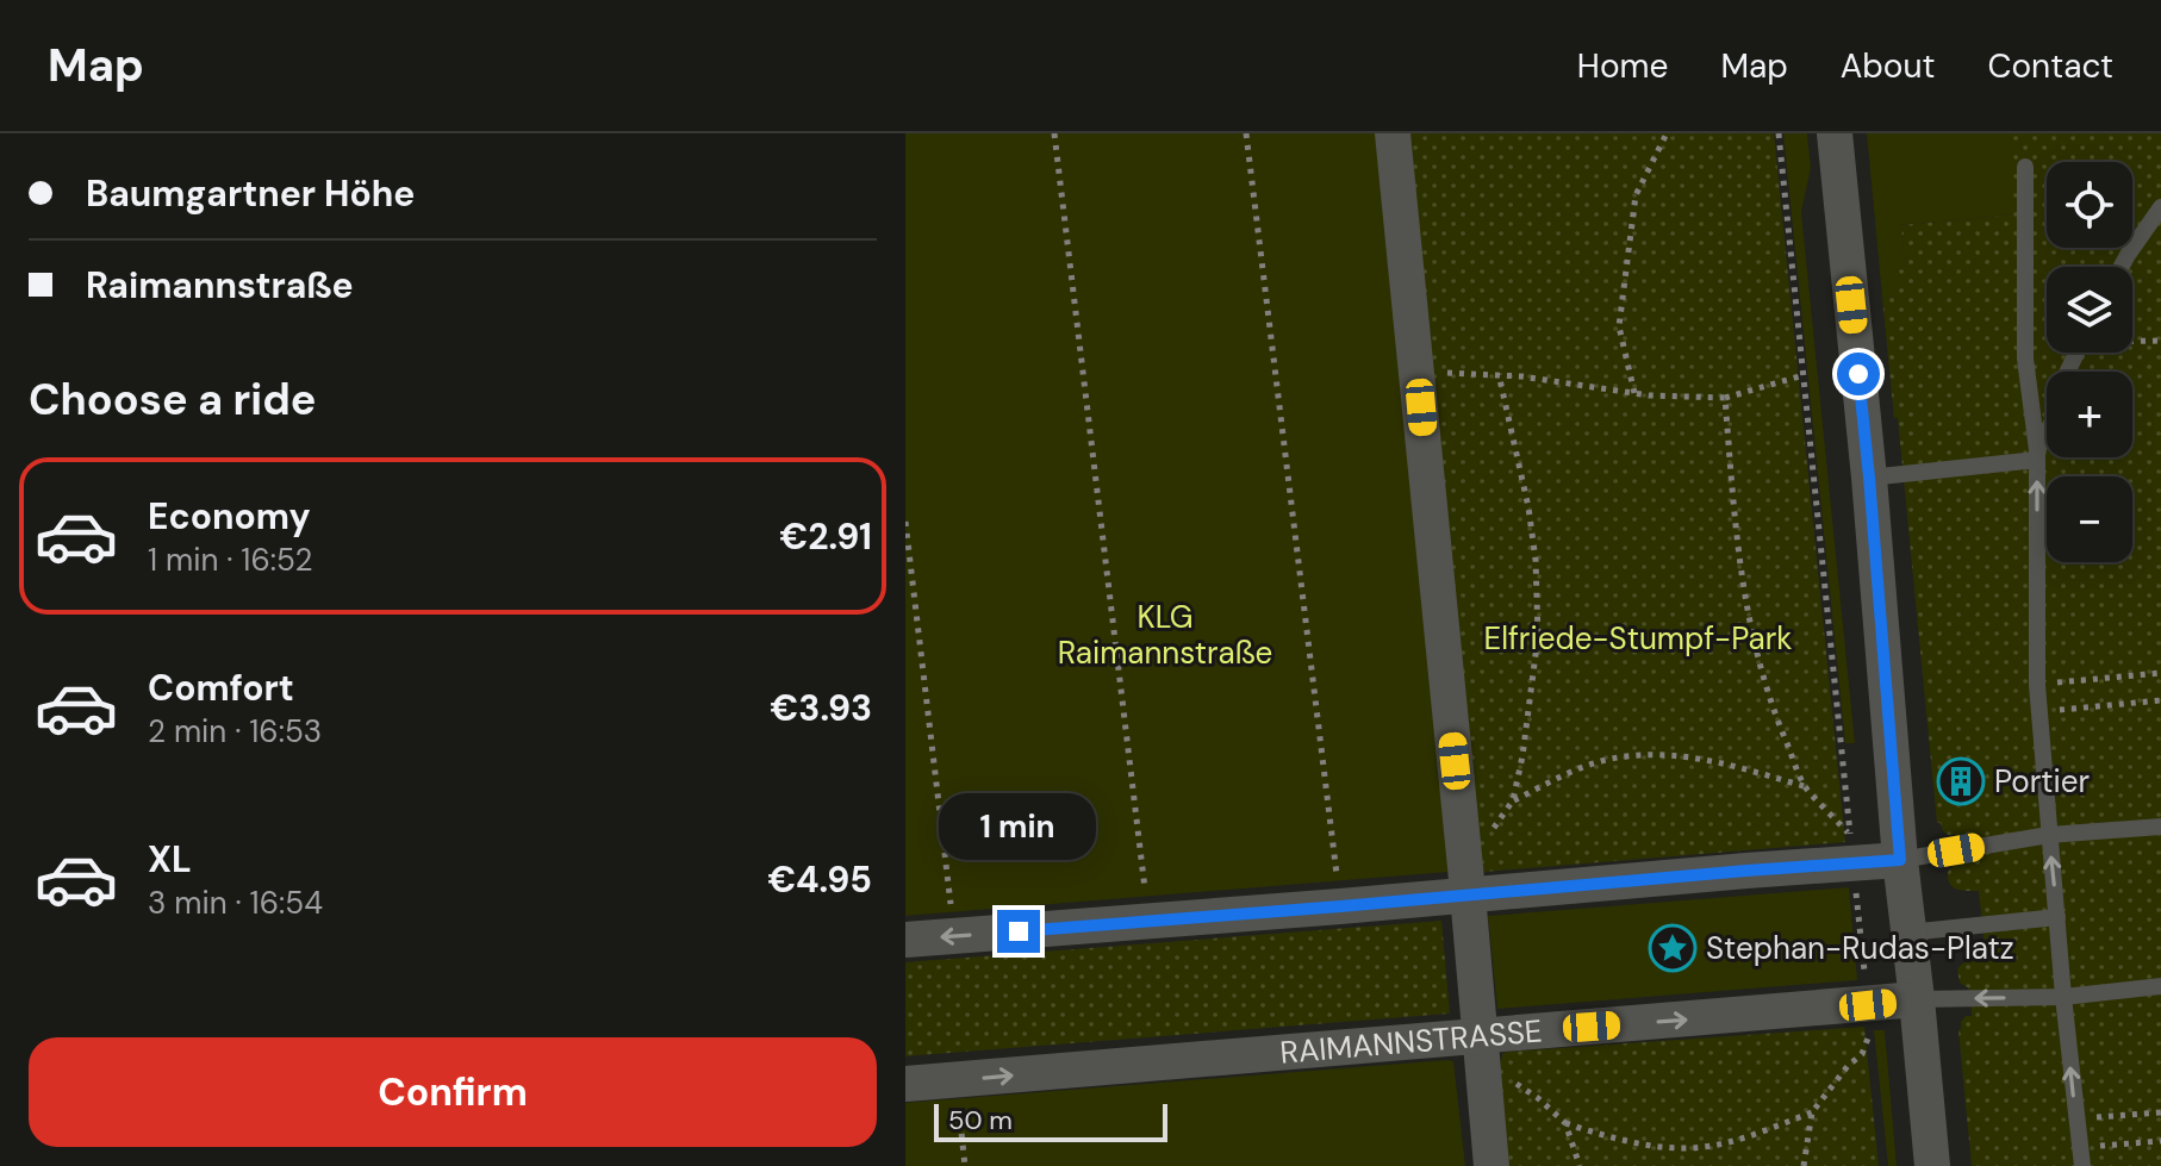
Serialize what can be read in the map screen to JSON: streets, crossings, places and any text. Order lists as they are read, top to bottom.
{
  "streets": {
    "street": ["RAIMANNSTRASSE"]
  },
  "parks": ["KLG Raimannstraße", "Elfriede-Stumpf-Park"],
  "places": {
    "building": ["Portier"],
    "place": ["Stephan-Rudas-Platz"]
  },
  "scale_bar": "50 m",
  "page": {
    "header": "Map",
    "nav": [
      "Home",
      "Map",
      "About",
      "Contact"
    ],
    "banner": ["Baumgartner Höhe", "Raimannstraße"],
    "map_buttons": ["+", "−"],
    "heading": "Choose a ride",
    "list": [
      {
        "name": "Economy",
        "note": "1 min · 16:52",
        "value": "€2.91"
      },
      {
        "name": "Comfort",
        "note": "2 min · 16:53",
        "value": "€3.93"
      },
      {
        "name": "XL",
        "note": "3 min · 16:54",
        "value": "€4.95"
      }
    ],
    "bubble": "1 min",
    "buttons": "Confirm",
    "scale": "50 m"
  }
}
